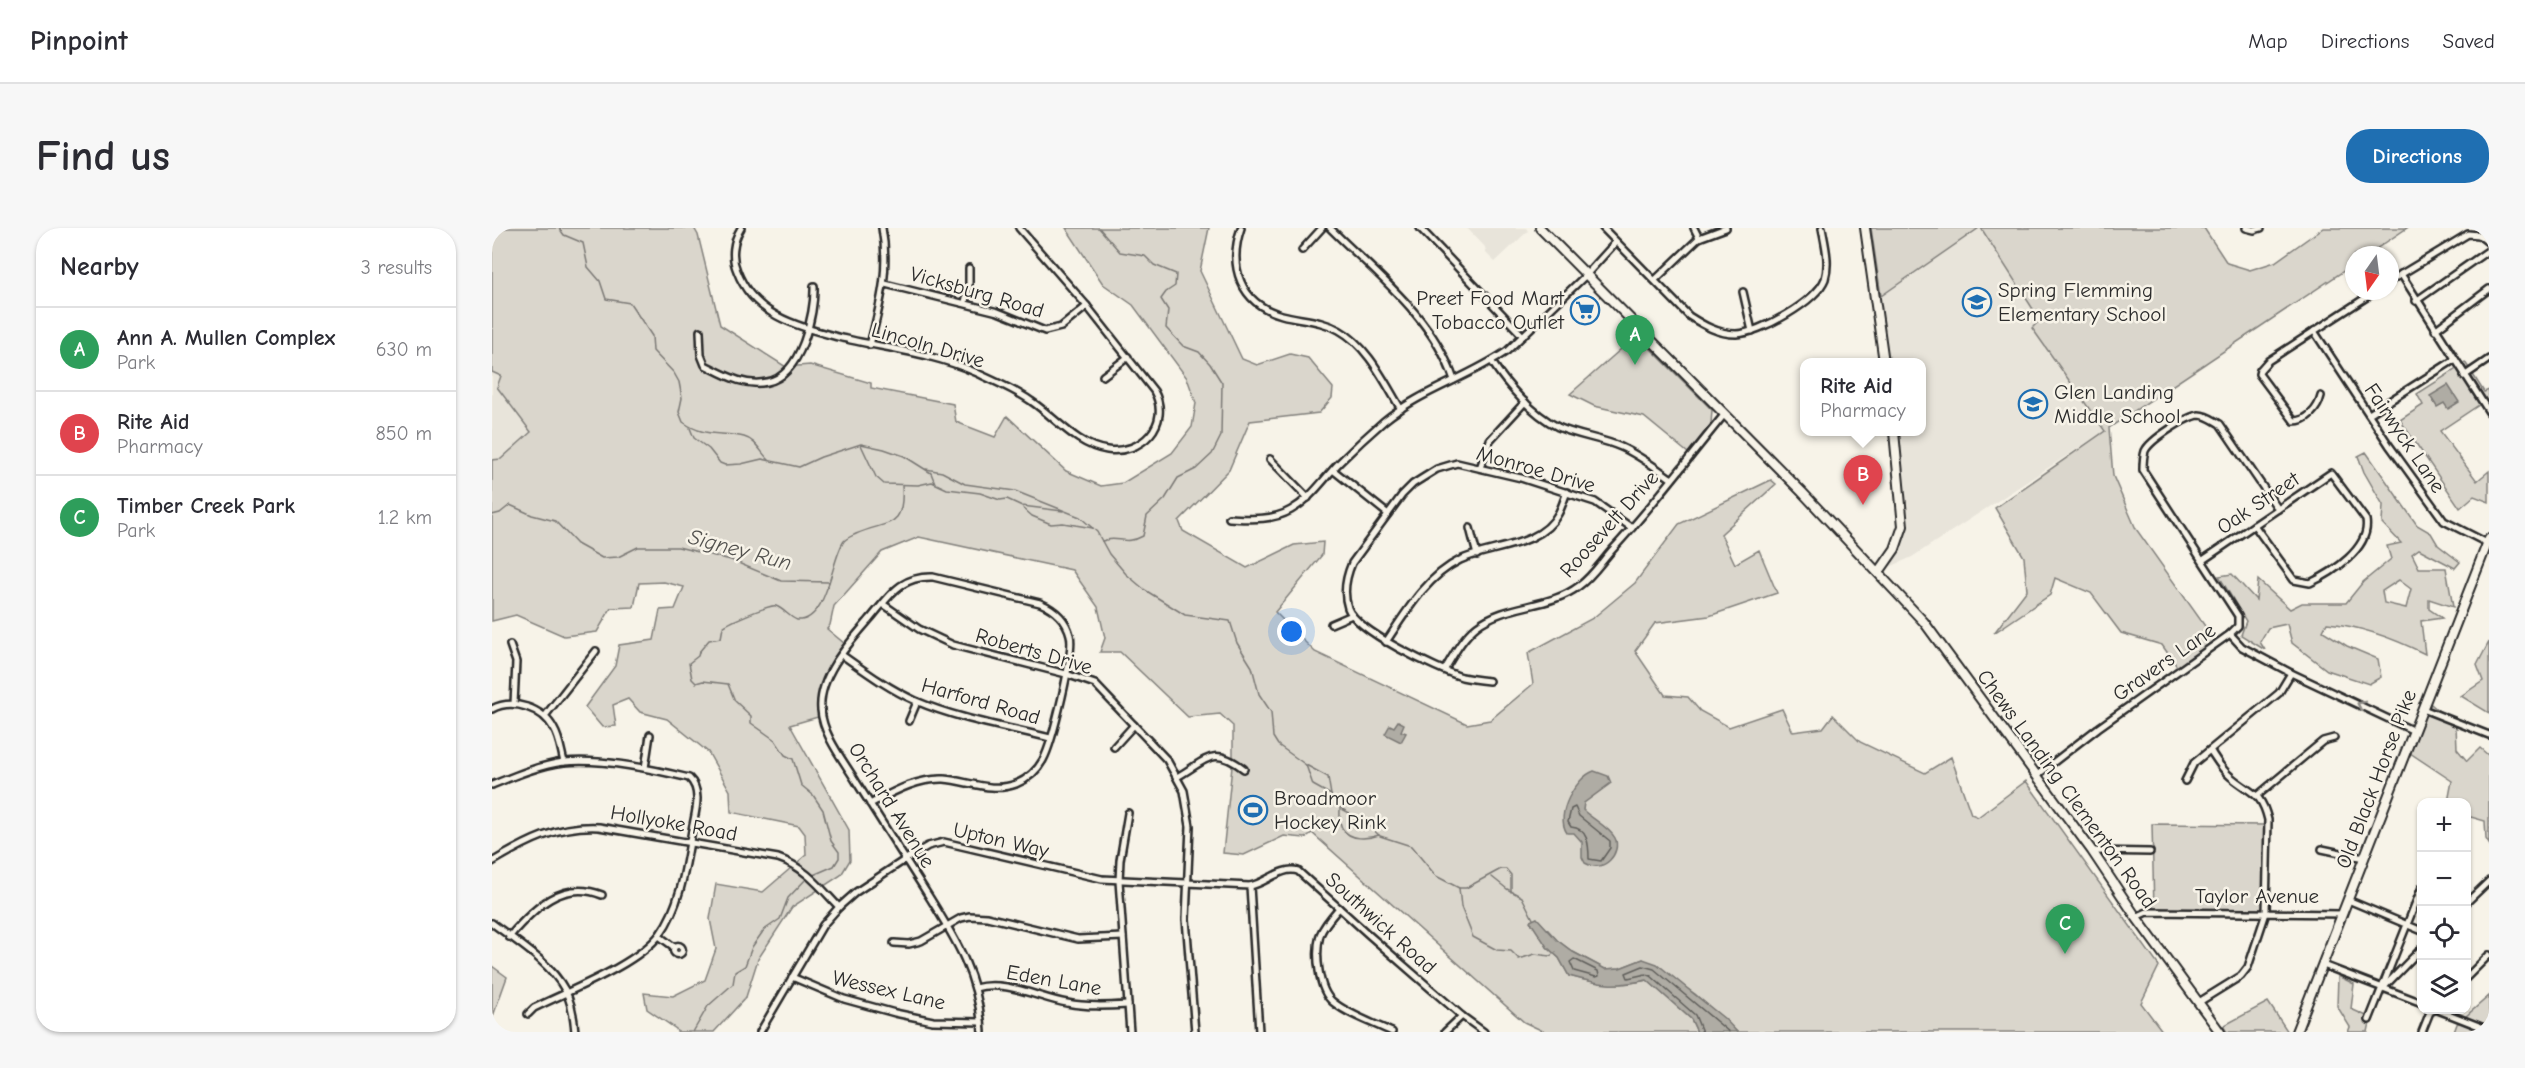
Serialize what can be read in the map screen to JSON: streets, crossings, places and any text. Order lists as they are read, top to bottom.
{
  "streets": {
    "main road": ["Old Black Horse Pike", "Chews Landing Clementon Road"],
    "street": [
      "Vicksburg Road",
      "Lincoln Drive",
      "Fairwyck Lane",
      "Monroe Drive",
      "Oak Street",
      "Roosevelt Drive",
      "Roberts Drive",
      "Gravers Lane",
      "Harford Road",
      "Orchard Avenue",
      "Hollyoke Road",
      "Upton Way",
      "Taylor Avenue",
      "Southwick Road",
      "Eden Lane",
      "Wessex Lane"
    ]
  },
  "crossings": [
    ["Vicksburg Road", "Lincoln Drive"],
    ["Fairwyck Lane", "Old Black Horse Pike"],
    ["Monroe Drive", "Roosevelt Drive"],
    ["Roosevelt Drive", "Chews Landing Clementon Road"],
    ["Roberts Drive", "Orchard Avenue"],
    ["Roberts Drive", "Upton Way"],
    ["Gravers Lane", "Old Black Horse Pike"],
    ["Gravers Lane", "Chews Landing Clementon Road"],
    ["Harford Road", "Orchard Avenue"],
    ["Old Black Horse Pike", "Taylor Avenue"],
    ["Chews Landing Clementon Road", "Taylor Avenue"],
    ["Orchard Avenue", "Upton Way"],
    ["Orchard Avenue", "Eden Lane"],
    ["Orchard Avenue", "Wessex Lane"],
    ["Hollyoke Road", "Upton Way"],
    ["Upton Way", "Southwick Road"],
    ["Upton Way", "Wessex Lane"]
  ],
  "water": ["Signey Run"],
  "places": {
    "school or university": ["Spring Flemming Elementary School", "Glen Landing Middle School"],
    "supermarket": ["Preet Food Mart Tobacco Outlet"],
    "sports": ["Broadmoor Hockey Rink"]
  },
  "north": "bottom",
  "page": {
    "header": "Pinpoint",
    "nav": ["Map", "Directions", "Saved"],
    "buttons": "Directions",
    "title": "Find us",
    "heading": ["Nearby", "3 results"],
    "list": [
      {
        "mark": "A",
        "name": "Ann A. Mullen Complex",
        "note": "Park",
        "value": "630 m"
      },
      {
        "mark": "B",
        "name": "Rite Aid",
        "note": "Pharmacy",
        "value": "850 m"
      },
      {
        "mark": "C",
        "name": "Timber Creek Park",
        "note": "Park",
        "value": "1.2 km"
      }
    ],
    "pins": ["A", "B", "C"],
    "popup": ["Rite Aid", "Pharmacy"],
    "map_buttons": ["+", "−"]
  }
}
